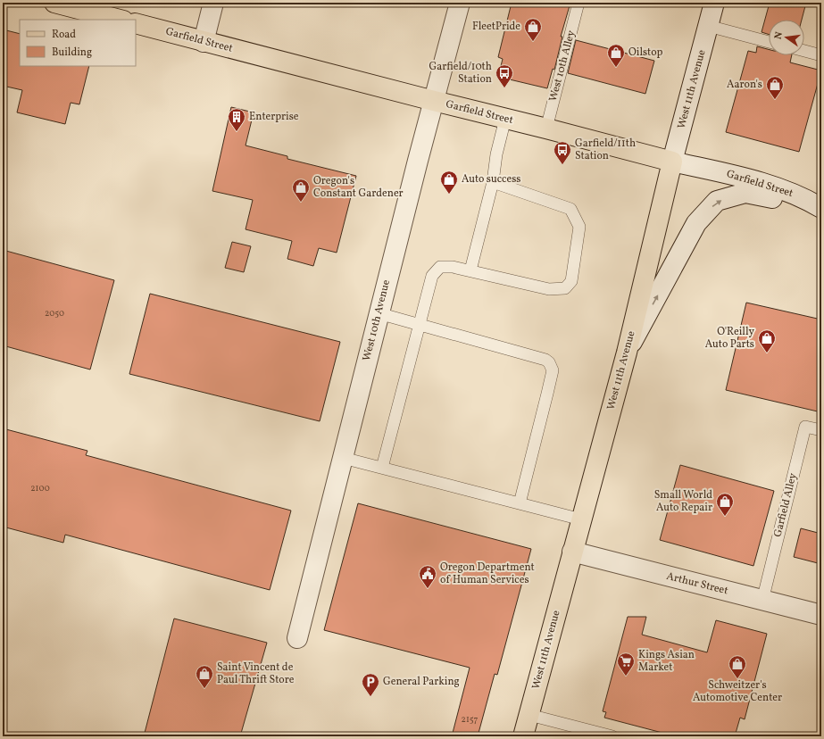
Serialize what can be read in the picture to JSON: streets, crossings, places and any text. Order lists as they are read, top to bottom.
{
  "streets": {
    "main road": ["Garfield Street", "West 11th Avenue"],
    "street": ["West 10th Avenue", "Arthur Street"],
    "lane": ["West 10th Alley", "Garfield Alley"]
  },
  "crossings": [
    ["Garfield Street", "West 10th Alley"],
    ["Garfield Street", "West 11th Avenue"],
    ["Garfield Street", "West 10th Avenue"],
    ["West 11th Avenue", "Arthur Street"],
    ["Garfield Alley", "Arthur Street"]
  ],
  "places": {
    "shop": [
      "FleetPride",
      "Oilstop",
      "Aaron's",
      "Auto success",
      "Oregon's Constant Gardener",
      "O'Reilly Auto Parts",
      "Small World Auto Repair",
      "Schweitzer's Automotive Center",
      "Saint Vincent de Paul Thrift Store"
    ],
    "bus stop": ["Garfield/10th Station", "Garfield/11th Station"],
    "building": ["Enterprise"],
    "public building": ["Oregon Department of Human Services"],
    "supermarket": ["Kings Asian Market"],
    "parking": ["General Parking"]
  },
  "house_numbers": ["2050", "2100", "2157"],
  "legend": ["Road", "Building"],
  "north": "left"
}
